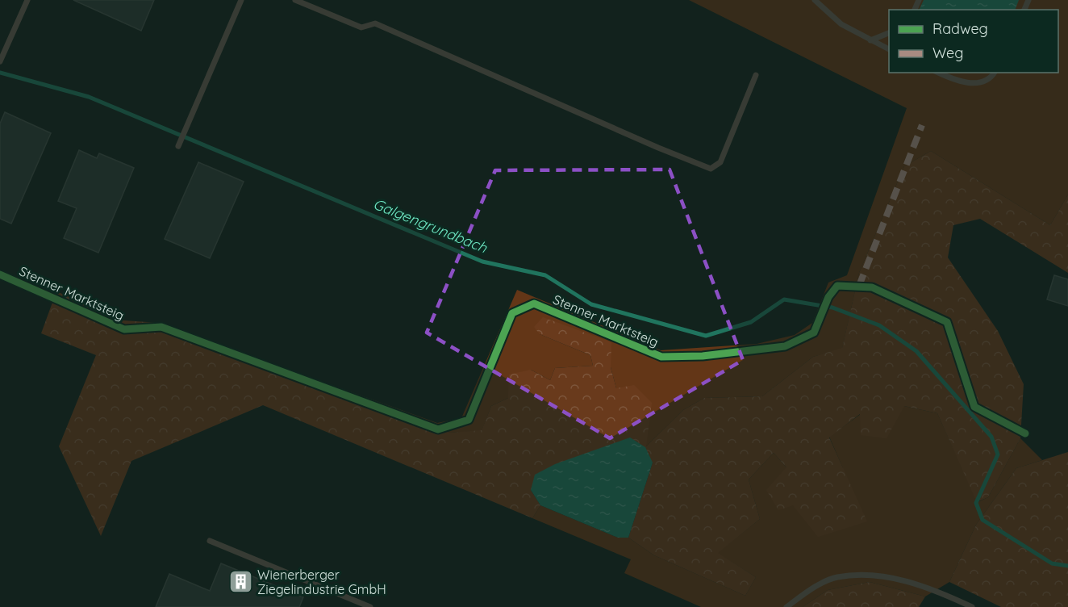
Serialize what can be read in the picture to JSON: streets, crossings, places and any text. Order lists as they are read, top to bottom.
{
  "streets": {
    "cycle path": ["Stenner Marktsteig"]
  },
  "water": ["Galgengrundbach"],
  "places": {
    "building": ["Wienerberger Ziegelindustrie GmbH"]
  },
  "legend": ["Radweg", "Weg"]
}
